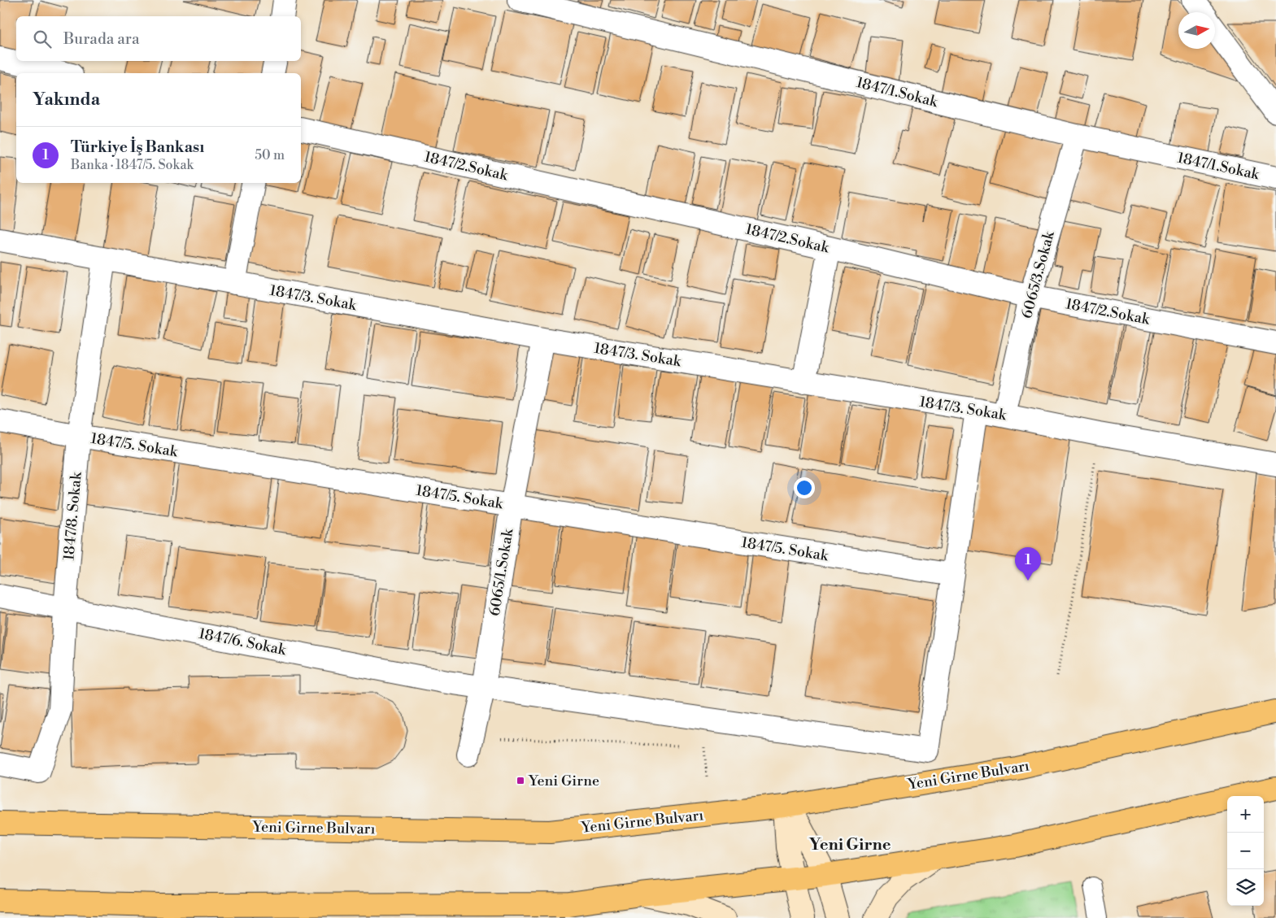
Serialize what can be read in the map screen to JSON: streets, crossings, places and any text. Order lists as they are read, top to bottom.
{
  "streets": {
    "main road": ["Yeni Girne Bulvarı"],
    "street": [
      "1847/1.Sokak",
      "1847/2.Sokak",
      "6065/3.Sokak",
      "1847/3. Sokak",
      "1847/5. Sokak",
      "1847/8. Sokak",
      "6065/1.Sokak",
      "1847/6. Sokak"
    ]
  },
  "crossings": [
    ["1847/1.Sokak", "6065/3.Sokak"],
    ["1847/2.Sokak", "6065/3.Sokak"],
    ["6065/3.Sokak", "1847/3. Sokak"],
    ["1847/3. Sokak", "1847/8. Sokak"],
    ["1847/3. Sokak", "6065/1.Sokak"],
    ["1847/5. Sokak", "1847/8. Sokak"],
    ["1847/5. Sokak", "6065/1.Sokak"],
    ["1847/8. Sokak", "1847/6. Sokak"],
    ["6065/1.Sokak", "1847/6. Sokak"]
  ],
  "districts": ["Yeni Girne"],
  "places": {
    "transit": ["Yeni Girne"]
  },
  "north": "right",
  "page": {
    "search": "Burada ara",
    "heading": "Yakında",
    "list": [
      {
        "mark": "1",
        "name": "Türkiye İş Bankası",
        "note": "Banka · 1847/5. Sokak",
        "value": "50 m"
      }
    ],
    "pins": "1",
    "map_buttons": ["+", "−"]
  }
}
